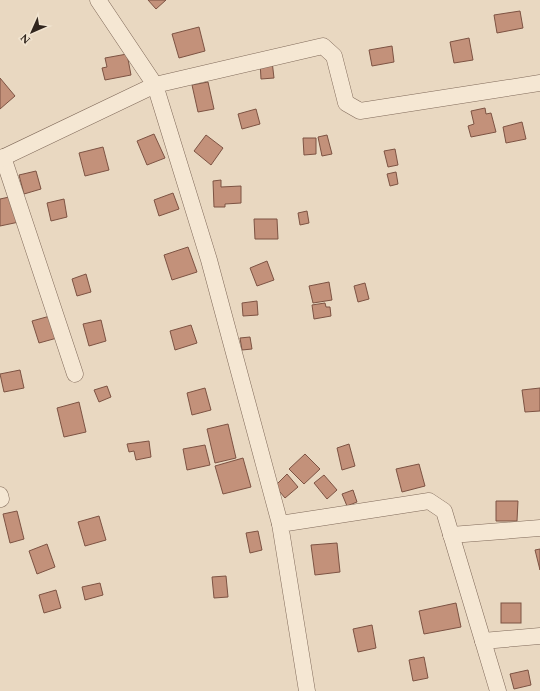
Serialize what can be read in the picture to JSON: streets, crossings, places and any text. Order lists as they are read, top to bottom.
{
  "north": "bottom left"
}
